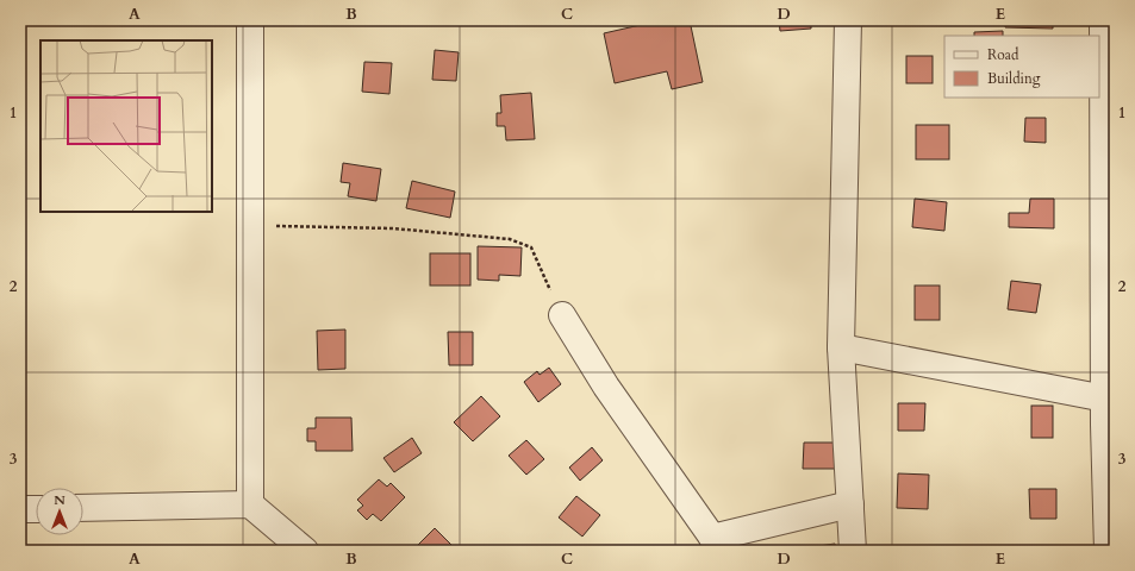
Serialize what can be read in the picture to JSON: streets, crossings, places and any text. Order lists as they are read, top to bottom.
{
  "legend": ["Road", "Building"],
  "north": "top",
  "grid": {
    "columns": [
      "A",
      "B",
      "C",
      "D",
      "E"
    ],
    "rows": ["1", "2", "3"]
  }
}
